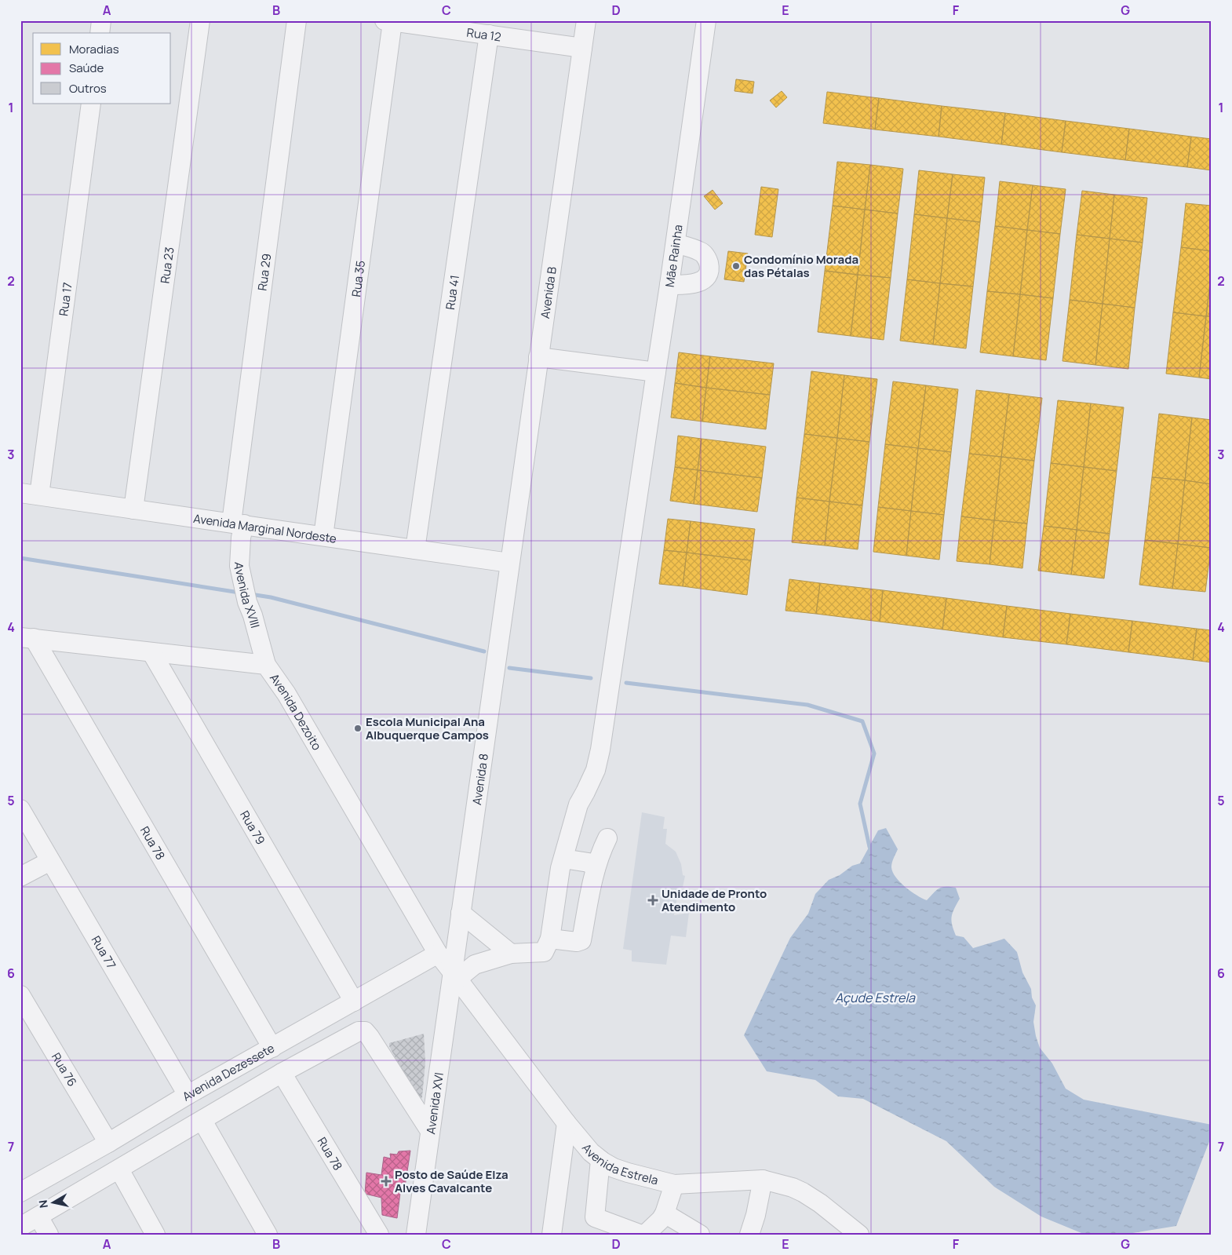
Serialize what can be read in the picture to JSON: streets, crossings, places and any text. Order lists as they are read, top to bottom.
{
  "streets": {
    "street": [
      "Rua 12",
      "Mãe Rainha",
      "Rua 23",
      "Rua 29",
      "Rua 35",
      "Rua 41",
      "Avenida B",
      "Rua 17",
      "Avenida Marginal Nordeste",
      "Avenida XVIII",
      "Avenida Dezoito",
      "Avenida 8",
      "Rua 79",
      "Rua 78",
      "Rua 77",
      "Rua 76",
      "Avenida Dezessete",
      "Avenida XVI",
      "Avenida Estrela"
    ]
  },
  "crossings": [
    ["Rua 12", "Rua 35"],
    ["Rua 12", "Rua 41"],
    ["Rua 12", "Avenida B"],
    ["Rua 23", "Avenida Marginal Nordeste"],
    ["Rua 29", "Avenida Marginal Nordeste"],
    ["Rua 29", "Avenida XVIII"],
    ["Rua 35", "Avenida Marginal Nordeste"],
    ["Rua 41", "Avenida Marginal Nordeste"],
    ["Avenida B", "Avenida Marginal Nordeste"],
    ["Avenida B", "Avenida 8"],
    ["Rua 17", "Avenida Marginal Nordeste"],
    ["Avenida Marginal Nordeste", "Avenida XVIII"],
    ["Avenida Marginal Nordeste", "Avenida 8"],
    ["Avenida XVIII", "Avenida Dezoito"],
    ["Avenida Dezoito", "Avenida 8"],
    ["Avenida Dezoito", "Rua 79"],
    ["Avenida Dezoito", "Rua 78"],
    ["Avenida Dezoito", "Avenida Dezessete"],
    ["Avenida Dezoito", "Avenida XVI"],
    ["Avenida Dezoito", "Avenida Estrela"],
    ["Avenida 8", "Avenida XVI"],
    ["Avenida 8", "Avenida Estrela"],
    ["Rua 79", "Avenida Dezessete"],
    ["Rua 78", "Avenida Dezessete"],
    ["Rua 77", "Avenida Dezessete"],
    ["Rua 76", "Avenida Dezessete"],
    ["Avenida XVI", "Avenida Estrela"]
  ],
  "water": ["Açude Estrela"],
  "places": {
    "other": ["Condomínio Morada das Pétalas", "Escola Municipal Ana Albuquerque Campos"],
    "health": ["Unidade de Pronto Atendimento", "Posto de Saúde Elza Alves Cavalcante"]
  },
  "legend": ["Moradias", "Saúde", "Outros"],
  "north": "left",
  "grid": {
    "columns": [
      "A",
      "B",
      "C",
      "D",
      "E",
      "F",
      "G"
    ],
    "rows": [
      "1",
      "2",
      "3",
      "4",
      "5",
      "6",
      "7"
    ]
  }
}
